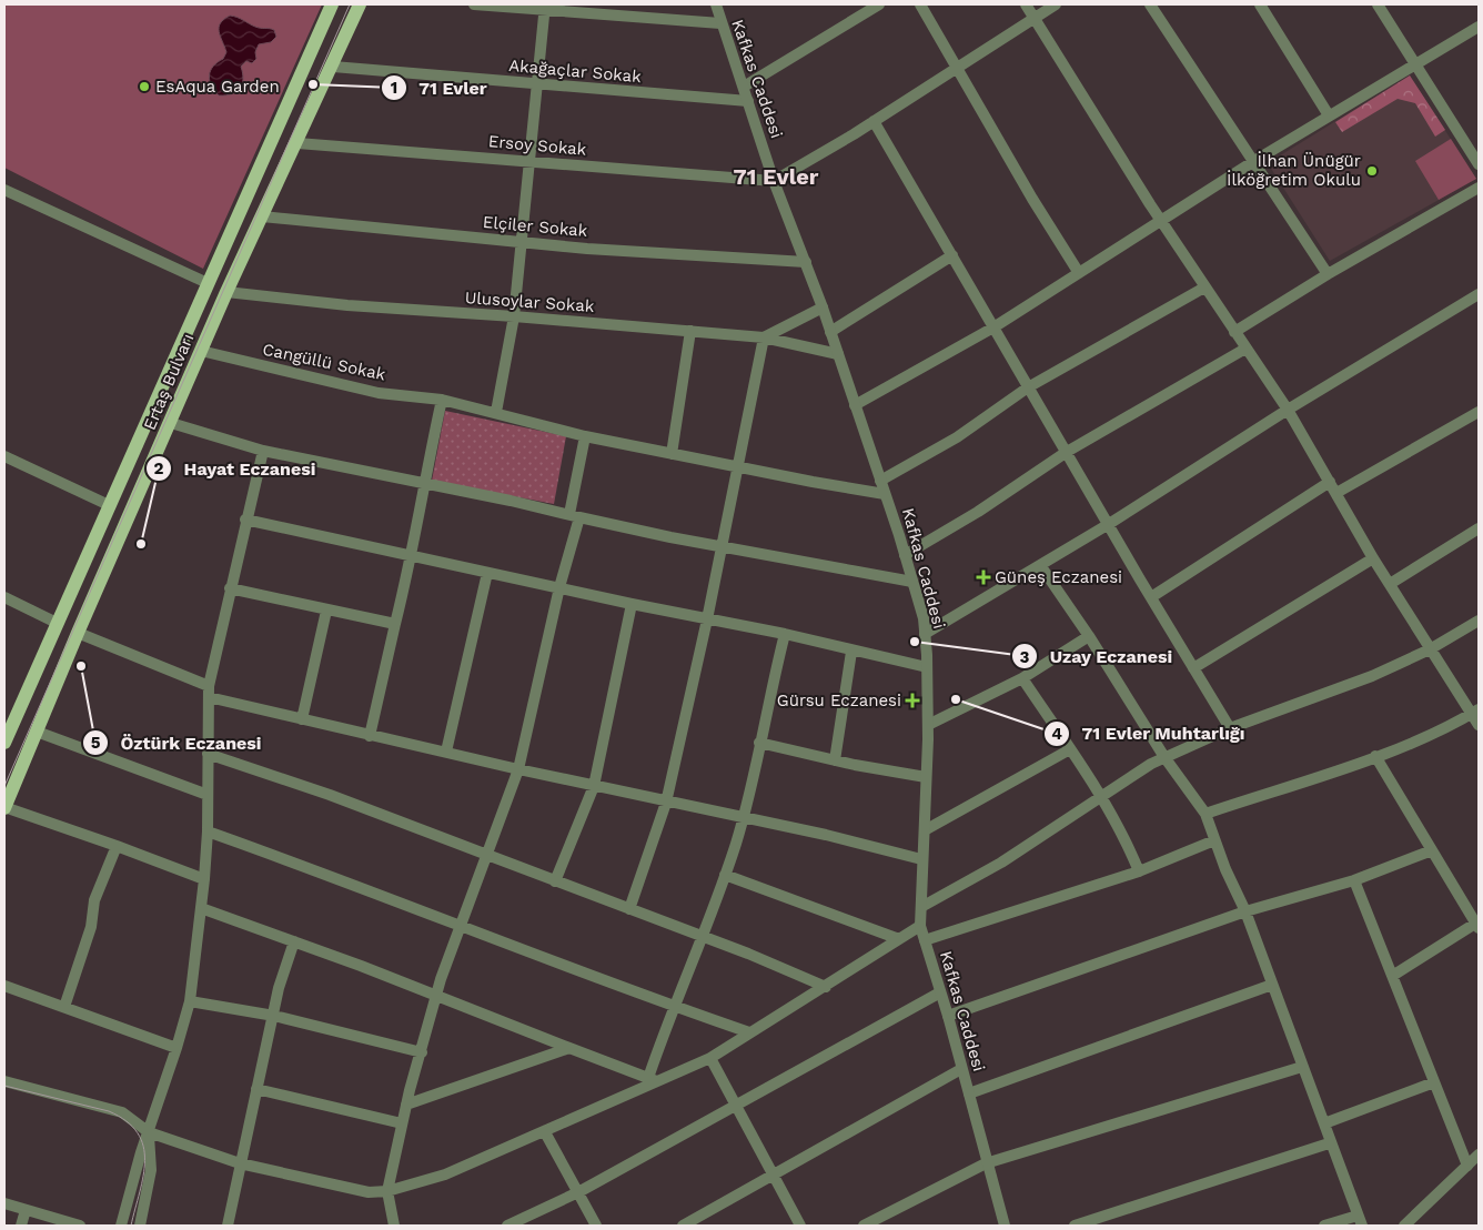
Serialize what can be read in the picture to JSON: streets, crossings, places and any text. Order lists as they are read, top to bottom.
{
  "streets": {
    "main road": ["Ertaş Bulvarı"],
    "street": [
      "Akağaçlar Sokak",
      "Kafkas Caddesi",
      "Ersoy Sokak",
      "Elçiler Sokak",
      "Ulusoylar Sokak",
      "Cangüllü Sokak"
    ]
  },
  "crossings": [
    ["Akağaçlar Sokak", "Kafkas Caddesi"],
    ["Akağaçlar Sokak", "Ertaş Bulvarı"],
    ["Kafkas Caddesi", "Ersoy Sokak"],
    ["Kafkas Caddesi", "Elçiler Sokak"],
    ["Kafkas Caddesi", "Ulusoylar Sokak"],
    ["Kafkas Caddesi", "Cangüllü Sokak"],
    ["Ersoy Sokak", "Ertaş Bulvarı"],
    ["Elçiler Sokak", "Ertaş Bulvarı"],
    ["Ulusoylar Sokak", "Ertaş Bulvarı"],
    ["Cangüllü Sokak", "Ertaş Bulvarı"]
  ],
  "districts": ["71 Evler"],
  "places": {
    "other": [
      "71 Evler",
      "EsAqua Garden",
      "İlhan Ünügür İlköğretim Okulu",
      "Hayat Eczanesi",
      "Uzay Eczanesi",
      "Öztürk Eczanesi",
      "71 Evler Muhtarlığı"
    ],
    "health": ["Güneş Eczanesi", "Gürsu Eczanesi"]
  }
}
